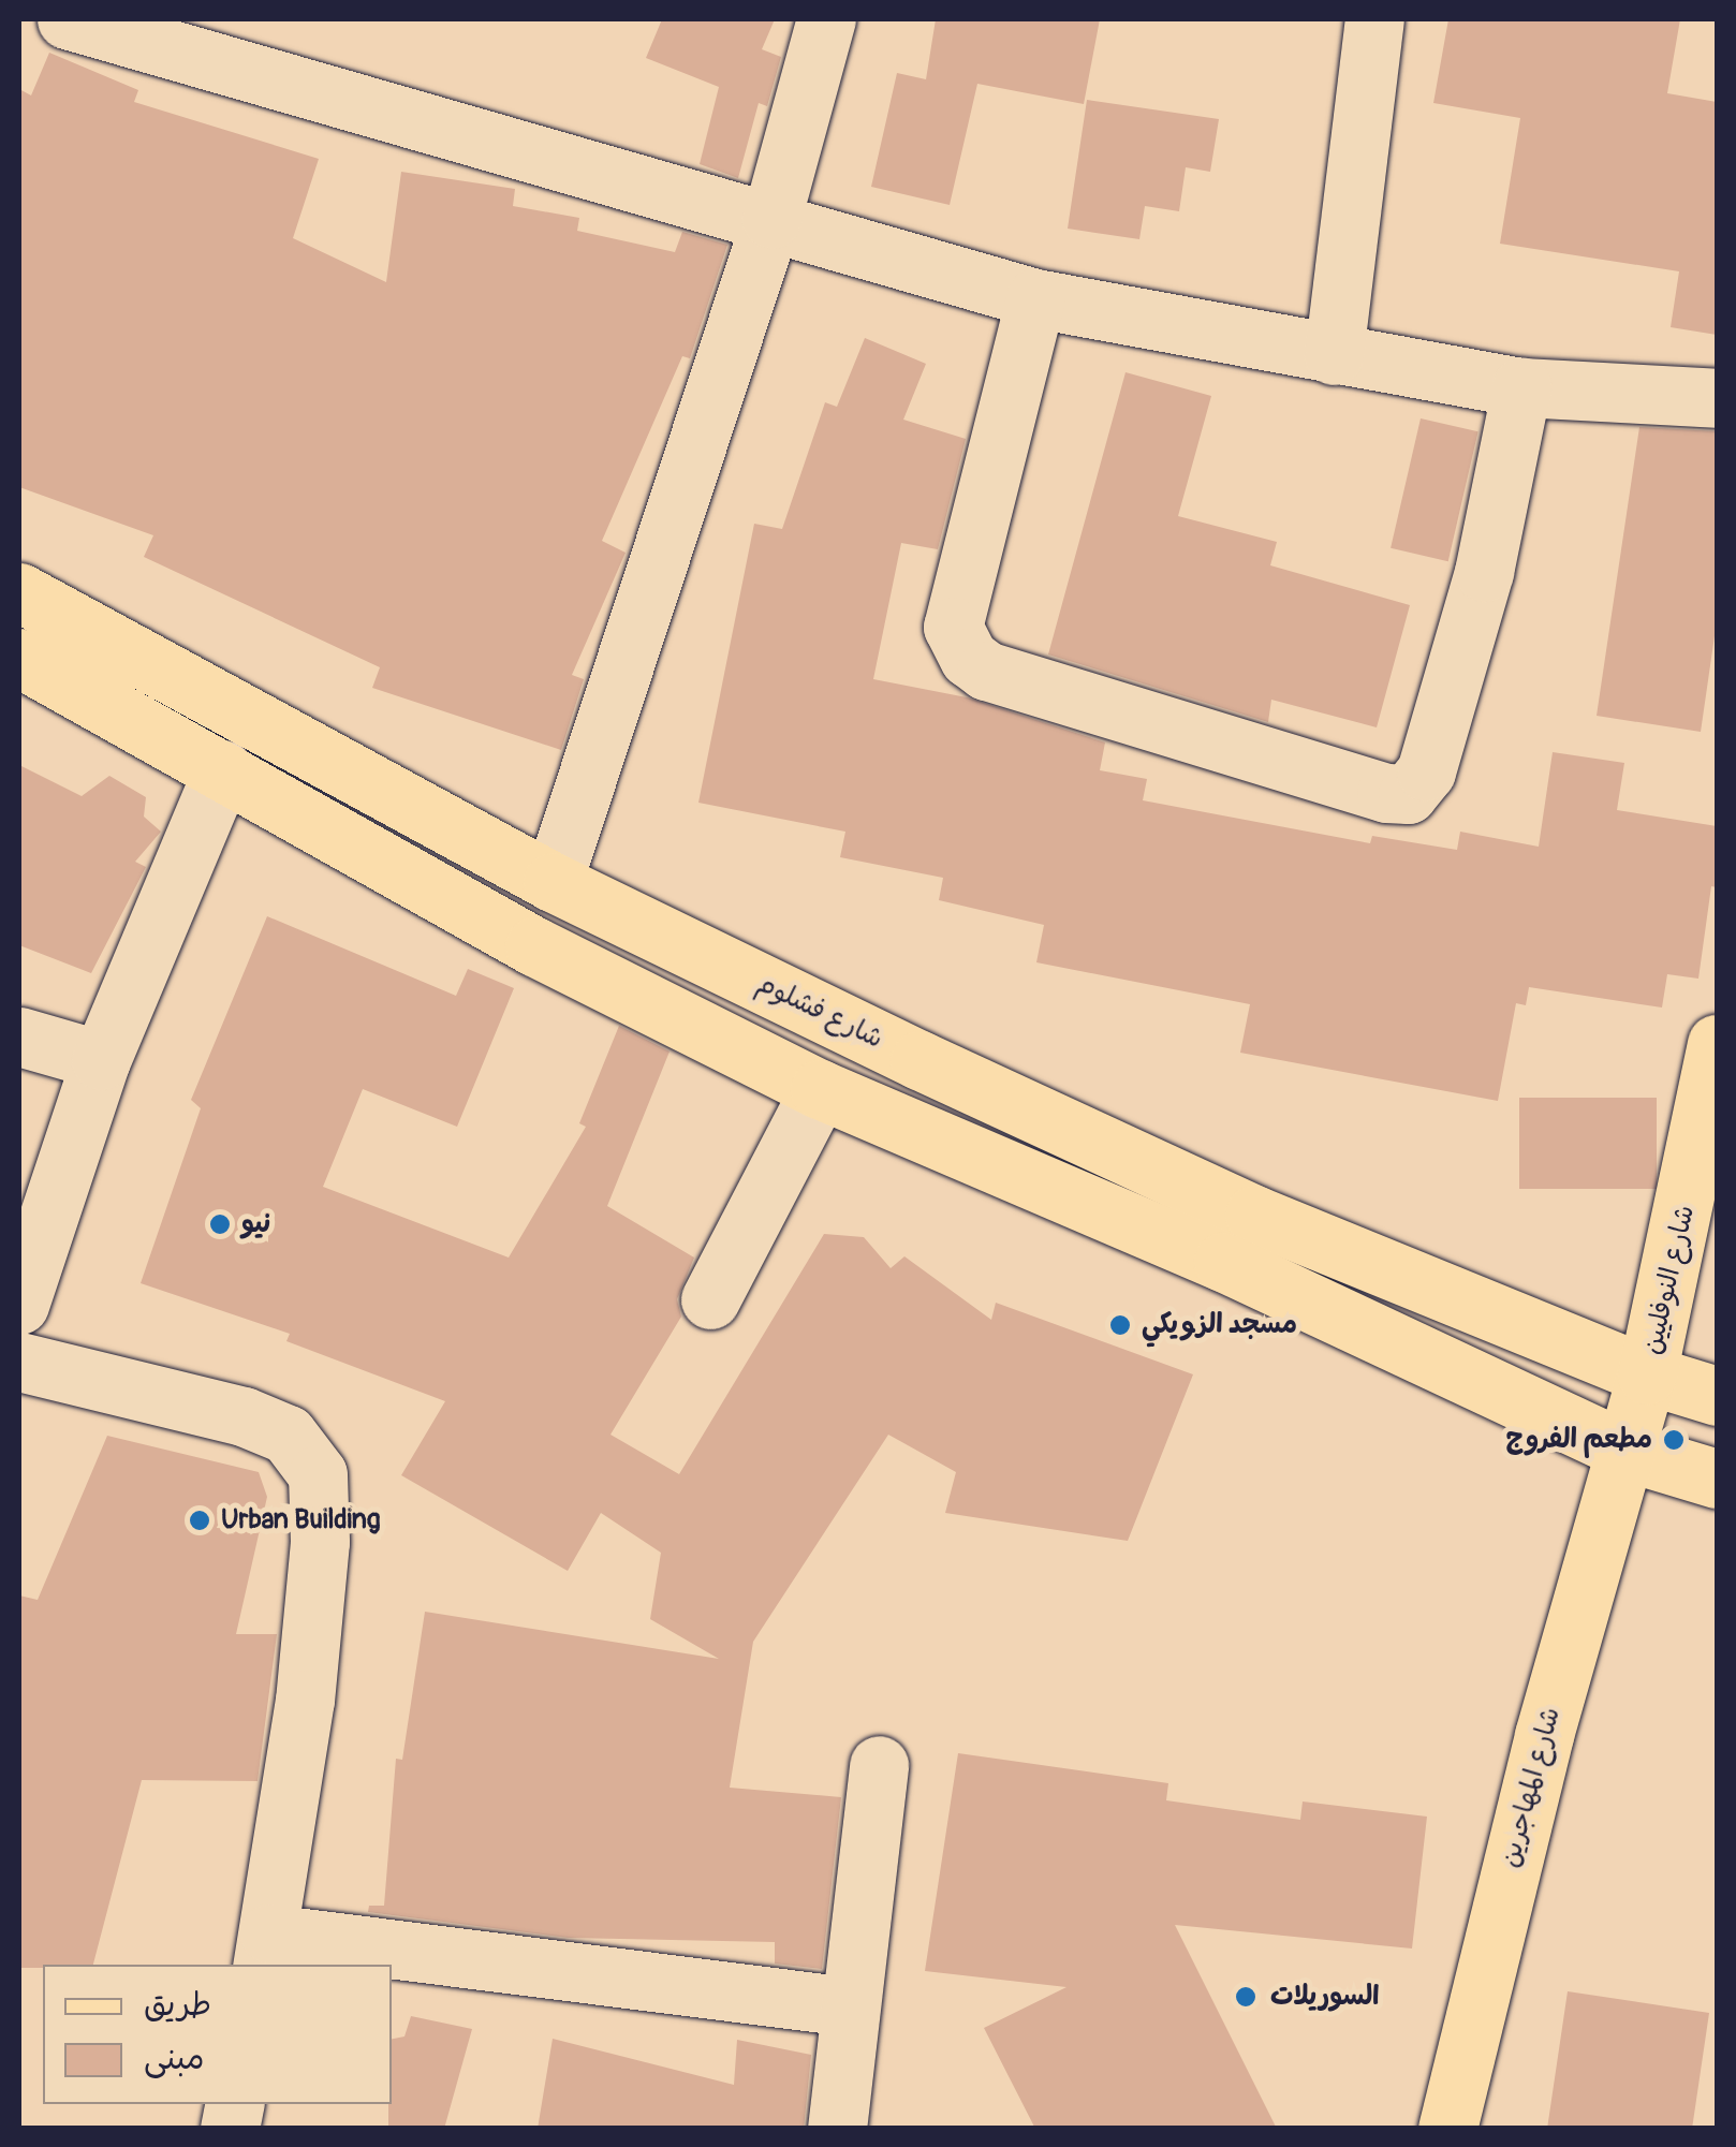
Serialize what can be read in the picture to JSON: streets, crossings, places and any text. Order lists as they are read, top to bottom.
{
  "streets": {
    "main road": ["شارع فشلوم", "شارع النوفليين", "شارع المهاجرين"]
  },
  "crossings": [
    ["شارع فشلوم", "شارع النوفليين"],
    ["شارع فشلوم", "شارع المهاجرين"],
    ["شارع النوفليين", "شارع المهاجرين"]
  ],
  "places": [
    "نيو",
    "مسجد الزويكي",
    "مطعم الفروج",
    "Urban Building",
    "السوريلات"
  ],
  "legend": ["طريق", "مبنى"]
}
